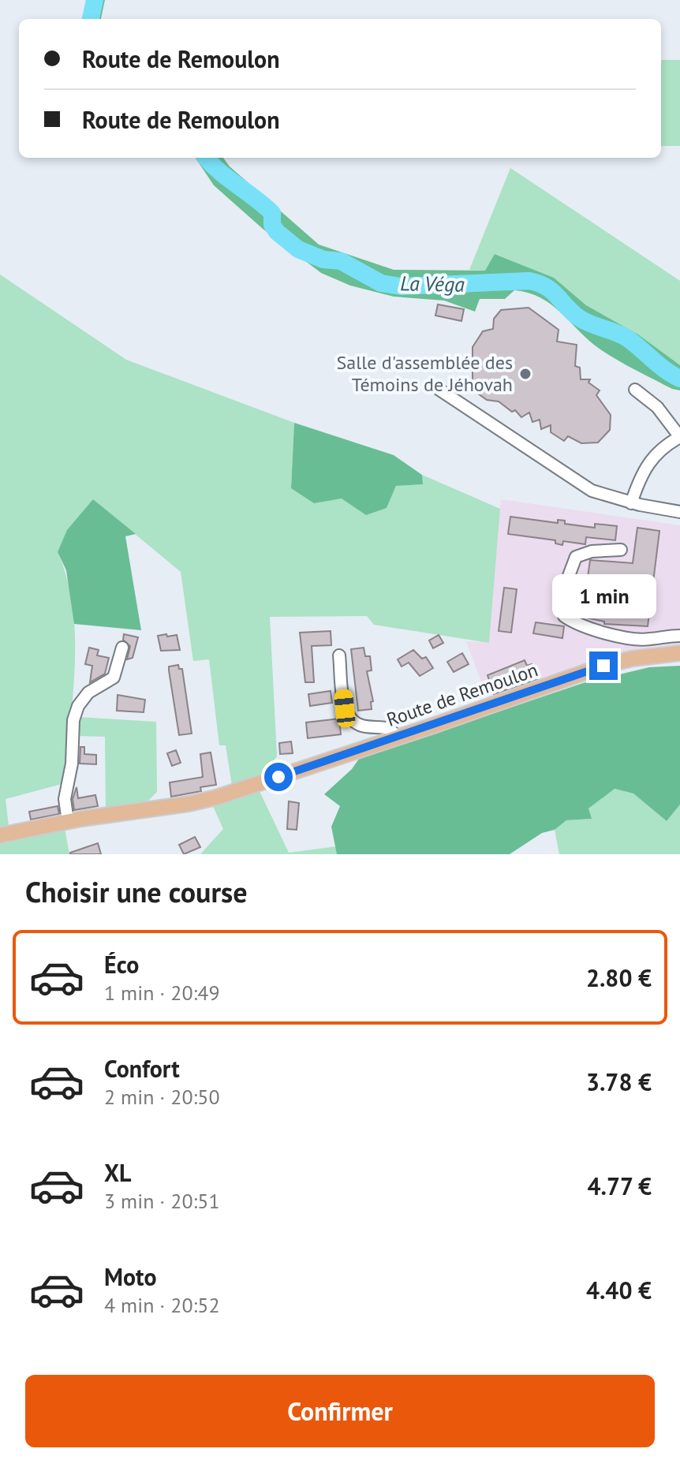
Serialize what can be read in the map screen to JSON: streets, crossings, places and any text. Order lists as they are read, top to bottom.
{
  "streets": {
    "main road": ["Route de Remoulon"]
  },
  "water": ["La Véga"],
  "places": ["Salle d'assemblée des Témoins de Jéhovah"],
  "page": {
    "banner": ["Route de Remoulon", "Route de Remoulon"],
    "bubble": "1 min",
    "heading": "Choisir une course",
    "list": [
      {
        "name": "Éco",
        "note": "1 min · 20:49",
        "value": "2.80 €"
      },
      {
        "name": "Confort",
        "note": "2 min · 20:50",
        "value": "3.78 €"
      },
      {
        "name": "XL",
        "note": "3 min · 20:51",
        "value": "4.77 €"
      },
      {
        "name": "Moto",
        "note": "4 min · 20:52",
        "value": "4.40 €"
      }
    ],
    "buttons": "Confirmer"
  }
}
